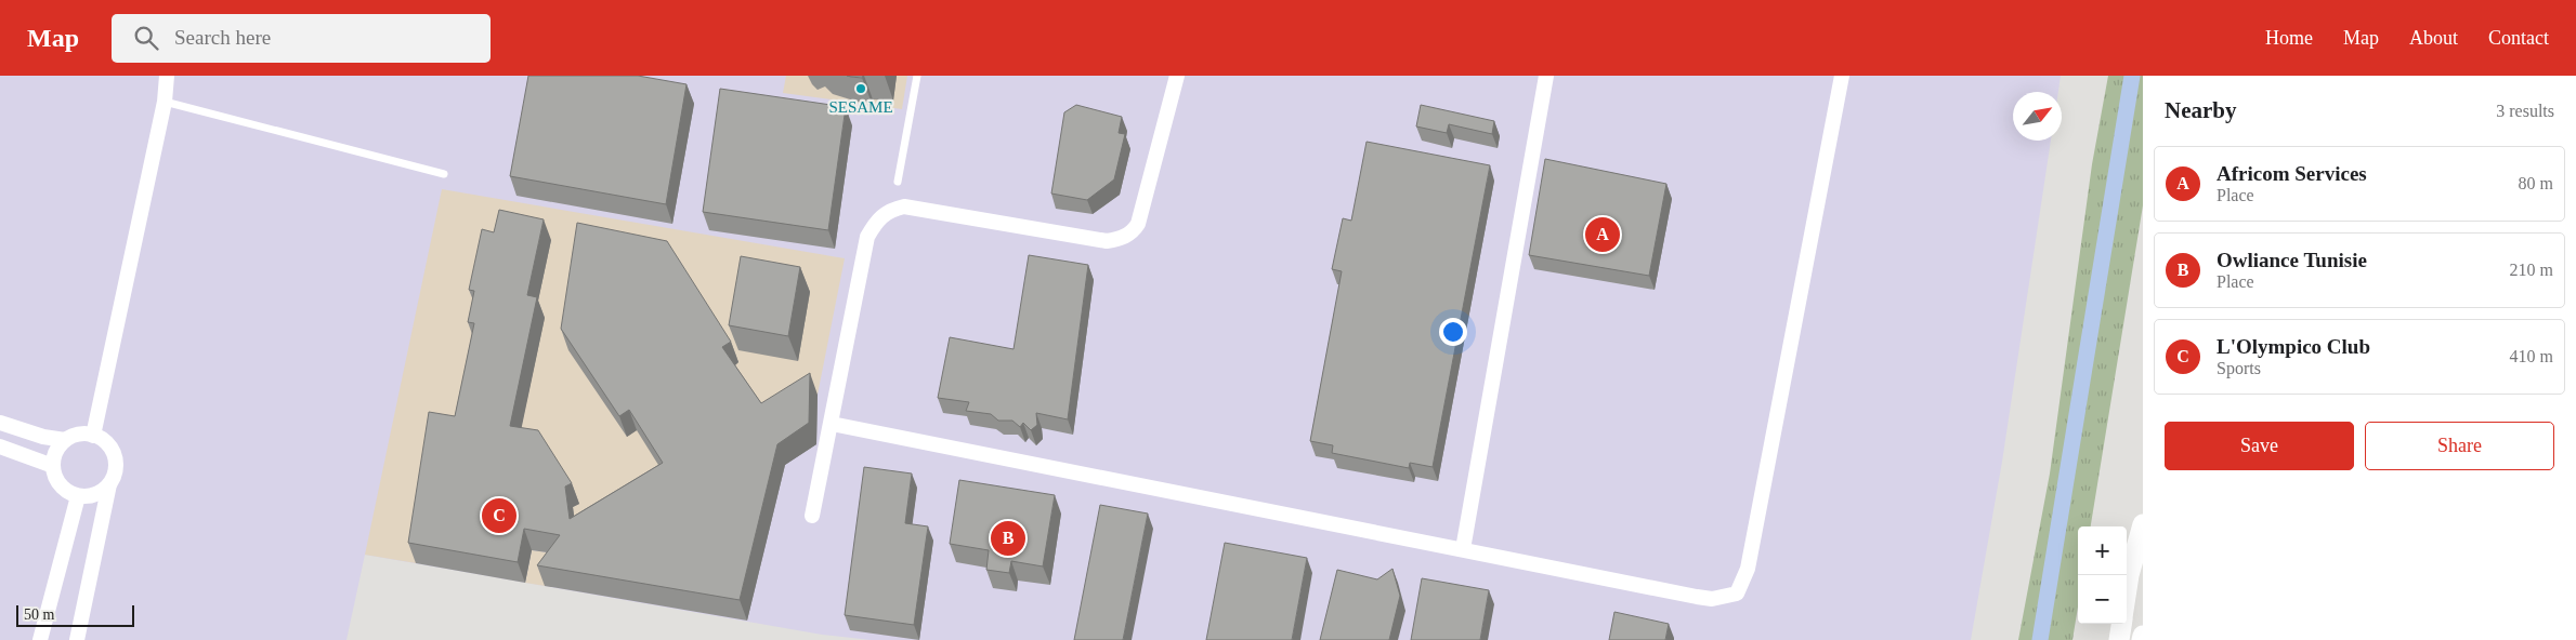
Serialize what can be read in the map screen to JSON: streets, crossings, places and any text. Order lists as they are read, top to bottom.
{
  "places": ["SESAME"],
  "scale_bar": "50 m",
  "north": "top right",
  "page": {
    "header": "Map",
    "search": "Search here",
    "nav": [
      "Home",
      "Map",
      "About",
      "Contact"
    ],
    "heading": ["Nearby", "3 results"],
    "list": [
      {
        "mark": "A",
        "name": "Africom Services",
        "note": "Place",
        "value": "80 m"
      },
      {
        "mark": "B",
        "name": "Owliance Tunisie",
        "note": "Place",
        "value": "210 m"
      },
      {
        "mark": "C",
        "name": "L'Olympico Club",
        "note": "Sports",
        "value": "410 m"
      }
    ],
    "pins": ["A", "C", "B"],
    "buttons": ["Save", "Share"],
    "map_buttons": ["+", "−"],
    "scale": "50 m"
  }
}
